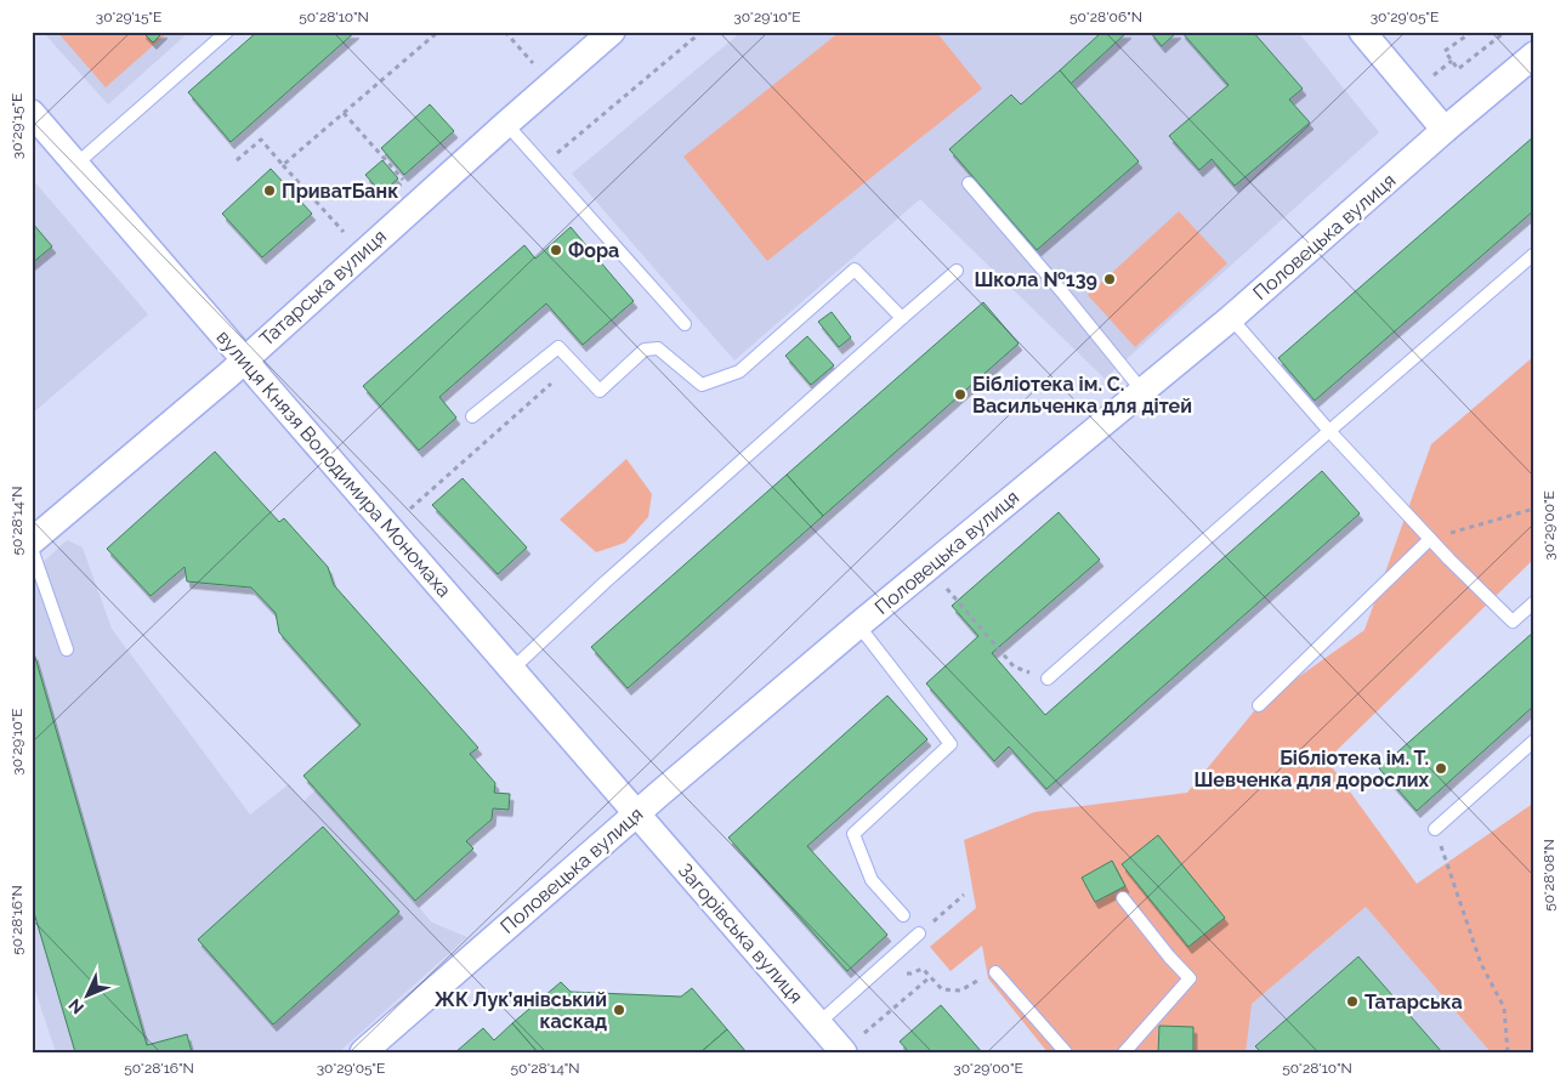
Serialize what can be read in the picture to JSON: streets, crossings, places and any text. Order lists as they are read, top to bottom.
{
  "streets": {
    "street": [
      "Половецька вулиця",
      "Татарська вулиця",
      "вулиця Князя Володимира Мономаха",
      "Загорівська вулиця"
    ]
  },
  "crossings": [
    ["Половецька вулиця", "вулиця Князя Володимира Мономаха"],
    ["Половецька вулиця", "Загорівська вулиця"],
    ["Татарська вулиця", "вулиця Князя Володимира Мономаха"],
    ["вулиця Князя Володимира Мономаха", "Загорівська вулиця"]
  ],
  "places": [
    "ПриватБанк",
    "Фора",
    "Школа №139",
    "Бібліотека ім. С. Васильченка для дітей",
    "Бібліотека ім. Т. Шевченка для дорослих",
    "Татарська",
    "ЖК Лук’янівський каскад"
  ],
  "north": "bottom left",
  "coordinates": [
    "30°29'15\"E",
    "50°28'10\"N",
    "30°29'10\"E",
    "50°28'06\"N",
    "30°29'05\"E",
    "50°28'14\"N",
    "30°29'00\"E",
    "50°28'08\"N",
    "50°28'16\"N"
  ]
}
